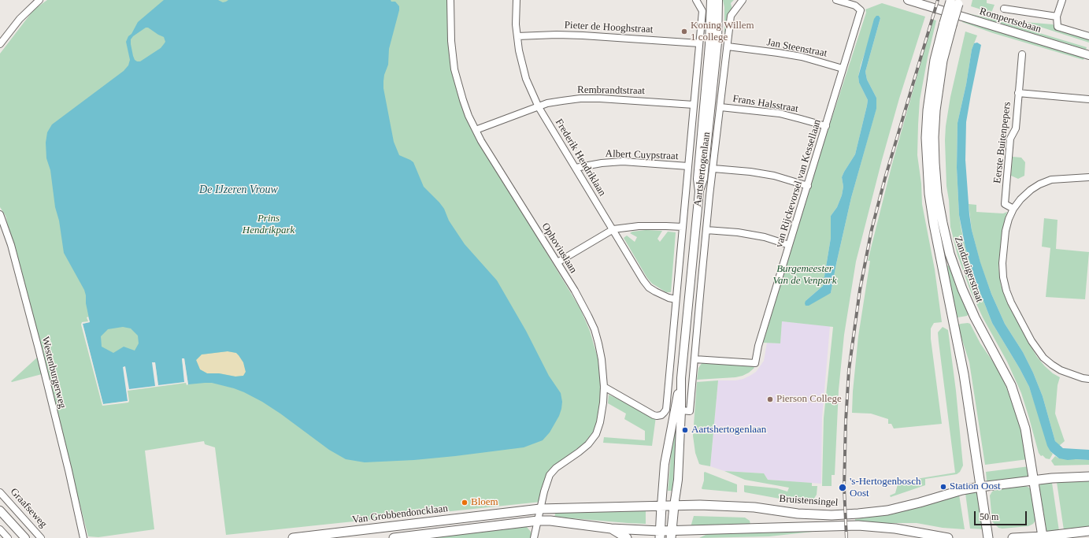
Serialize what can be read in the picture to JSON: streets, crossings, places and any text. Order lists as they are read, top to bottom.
{
  "streets": {
    "main road": ["Zandzuigerstraat", "Bruistensingel", "Van Grobbendoncklaan"],
    "street": [
      "Rompertsebaan",
      "Pieter de Hooghstraat",
      "Jan Steenstraat",
      "Rembrandtstraat",
      "Frans Halsstraat",
      "Eerste Buitenpepers",
      "Albert Cuypstraat",
      "Frederik Hendriklaan",
      "Aartshertogenlaan",
      "van Rijckevorsel van Kessellaan",
      "Ophoviuslaan",
      "Westenburgerweg",
      "Graafseweg"
    ]
  },
  "crossings": [
    ["Pieter de Hooghstraat", "Frederik Hendriklaan"],
    ["Pieter de Hooghstraat", "Aartshertogenlaan"],
    ["Jan Steenstraat", "Aartshertogenlaan"],
    ["Jan Steenstraat", "van Rijckevorsel van Kessellaan"],
    ["Rembrandtstraat", "Frederik Hendriklaan"],
    ["Rembrandtstraat", "Aartshertogenlaan"],
    ["Rembrandtstraat", "Ophoviuslaan"],
    ["Frans Halsstraat", "Aartshertogenlaan"],
    ["Frans Halsstraat", "van Rijckevorsel van Kessellaan"],
    ["Albert Cuypstraat", "Frederik Hendriklaan"],
    ["Albert Cuypstraat", "Aartshertogenlaan"],
    ["Frederik Hendriklaan", "Aartshertogenlaan"],
    ["Aartshertogenlaan", "van Rijckevorsel van Kessellaan"],
    ["Aartshertogenlaan", "Ophoviuslaan"],
    ["Aartshertogenlaan", "Bruistensingel"],
    ["Aartshertogenlaan", "Van Grobbendoncklaan"],
    ["Ophoviuslaan", "Van Grobbendoncklaan"],
    ["Zandzuigerstraat", "Bruistensingel"],
    ["Bruistensingel", "Van Grobbendoncklaan"]
  ],
  "water": ["De IJzeren Vrouw"],
  "parks": ["Prins Hendrikpark", "Burgemeester Van de Venpark"],
  "places": [
    "Koning Willem 1 college",
    "Pierson College",
    "Aartshertogenlaan",
    "Station Oost",
    "'s-Hertogenbosch Oost",
    "Bloem"
  ],
  "scale_bar": "50 m"
}
